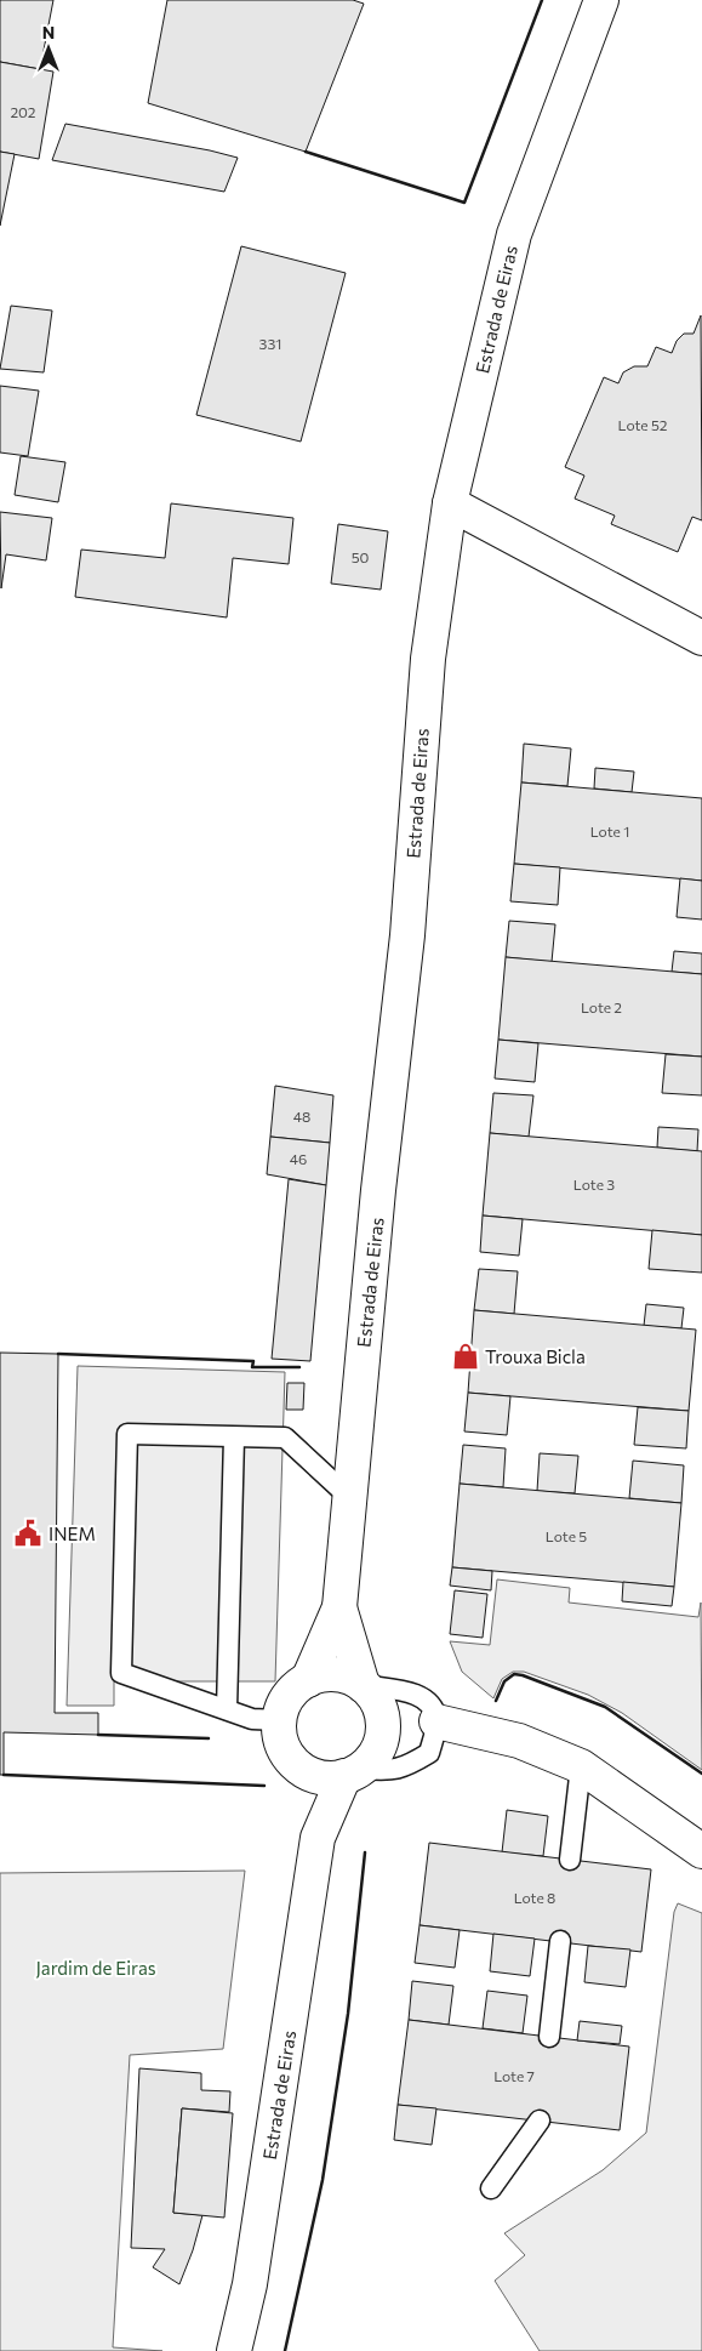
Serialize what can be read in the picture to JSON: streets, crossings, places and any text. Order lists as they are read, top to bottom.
{
  "streets": {
    "street": ["Estrada de Eiras"]
  },
  "parks": ["Jardim de Eiras"],
  "places": {
    "shop": ["Trouxa Bicla"],
    "public building": ["INEM"]
  },
  "house_numbers": [
    "202",
    "331",
    "Lote 52",
    "50",
    "Lote 1",
    "Lote 2",
    "48",
    "46",
    "Lote 3",
    "Lote 5",
    "Lote 8",
    "Lote 7"
  ],
  "north": "top"
}
